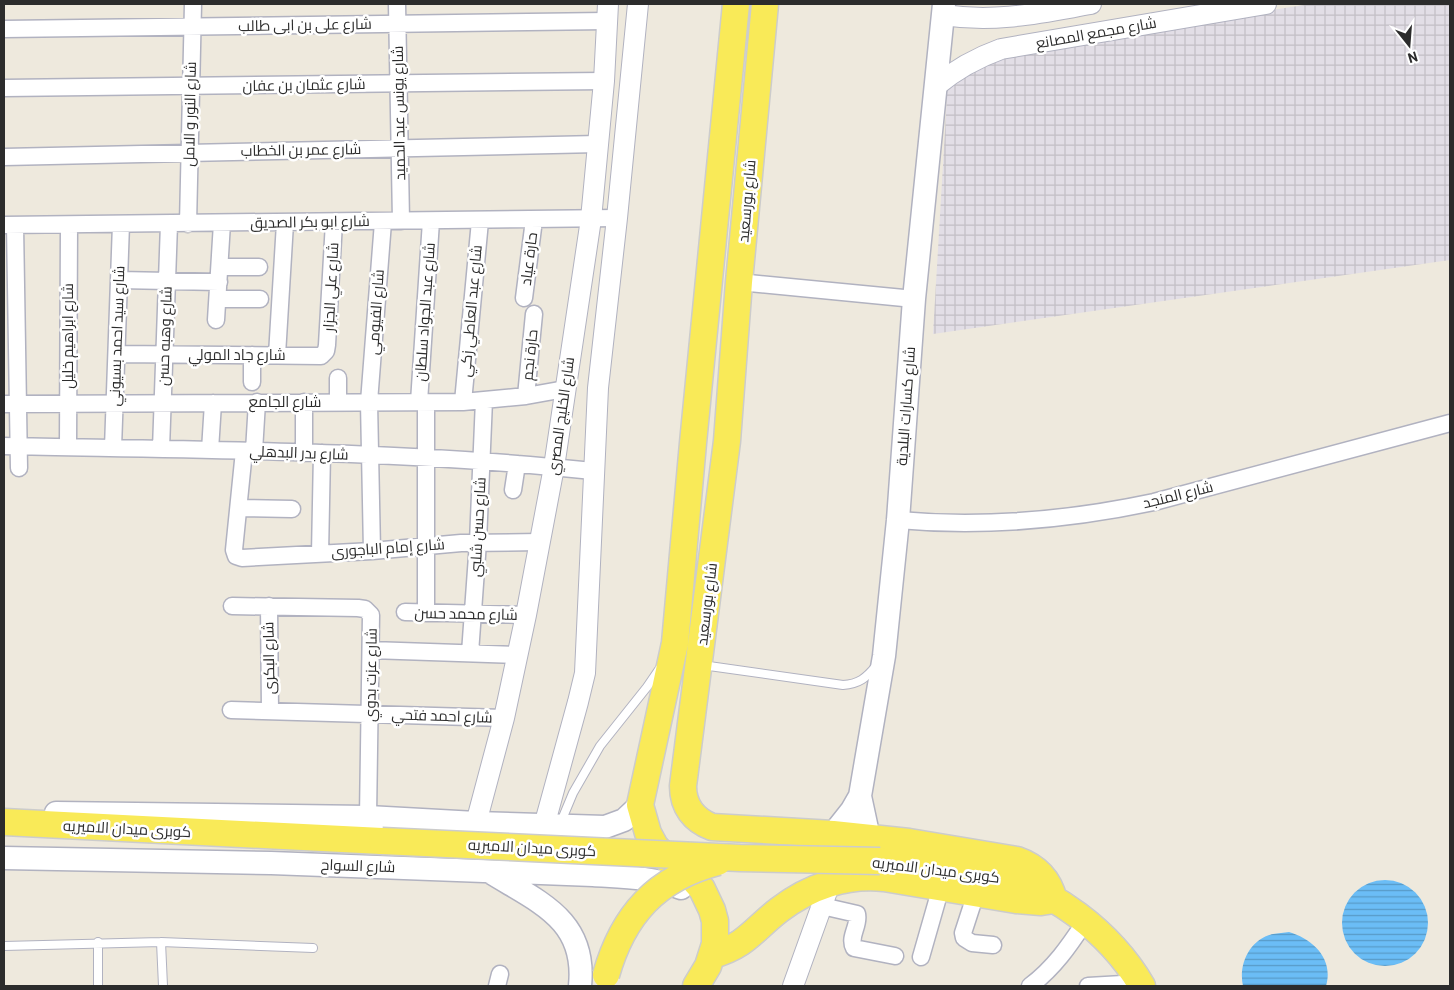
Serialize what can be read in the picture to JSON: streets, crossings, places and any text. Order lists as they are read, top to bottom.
{
  "streets": {
    "main road": [
      "شارع بورسعيد",
      "شارع كسارات البلدية",
      "كوبرى ميدان الاميريه",
      "شارع السواح"
    ],
    "street": [
      "شارع على بن ابى طالب",
      "شارع مجمع المصانع",
      "شارع عثمان بن عفان",
      "شارع يونس عبد الحميد",
      "شارع النور و الامل",
      "شارع عمر بن الخطاب",
      "شارع ابو بكر الصديق",
      "حارة عياد",
      "شارع علي الجزار",
      "شارع عبد العاطي زكي",
      "شارع الفيومي",
      "شارع عبد الجواد سلطان",
      "شارع ابراهيم خليل",
      "شارع سيد احمد بسيوني",
      "شارع وهبه حسن",
      "شارع جاد المولي",
      "حارة نجم",
      "شارع الجامع",
      "شارع الخليج المصري",
      "شارع بدر البدهلي",
      "شارع المنجد",
      "شارع حسن شلبي",
      "شارع إمام الباجورى",
      "شارع محمد حسن",
      "شارع البكرى",
      "شارع عزت بدوي",
      "شارع احمد فتحي"
    ]
  },
  "crossings": [
    ["شارع على بن ابى طالب", "شارع يونس عبد الحميد"],
    ["شارع على بن ابى طالب", "شارع النور و الامل"],
    ["شارع على بن ابى طالب", "شارع الخليج المصري"],
    ["شارع مجمع المصانع", "شارع كسارات البلدية"],
    ["شارع عثمان بن عفان", "شارع يونس عبد الحميد"],
    ["شارع عثمان بن عفان", "شارع النور و الامل"],
    ["شارع عثمان بن عفان", "شارع الخليج المصري"],
    ["شارع يونس عبد الحميد", "شارع عمر بن الخطاب"],
    ["شارع يونس عبد الحميد", "شارع ابو بكر الصديق"],
    ["شارع النور و الامل", "شارع عمر بن الخطاب"],
    ["شارع النور و الامل", "شارع ابو بكر الصديق"],
    ["شارع عمر بن الخطاب", "شارع الخليج المصري"],
    ["شارع بورسعيد", "شارع كسارات البلدية"],
    ["شارع بورسعيد", "كوبرى ميدان الاميريه"],
    ["شارع بورسعيد", "شارع السواح"],
    ["شارع ابو بكر الصديق", "حارة عياد"],
    ["شارع ابو بكر الصديق", "شارع علي الجزار"],
    ["شارع ابو بكر الصديق", "شارع عبد العاطي زكي"],
    ["شارع ابو بكر الصديق", "شارع الفيومي"],
    ["شارع ابو بكر الصديق", "شارع عبد الجواد سلطان"],
    ["شارع ابو بكر الصديق", "شارع ابراهيم خليل"],
    ["شارع ابو بكر الصديق", "شارع سيد احمد بسيوني"],
    ["شارع ابو بكر الصديق", "شارع وهبه حسن"],
    ["شارع ابو بكر الصديق", "شارع الخليج المصري"],
    ["شارع علي الجزار", "شارع جاد المولي"],
    ["شارع عبد العاطي زكي", "شارع الجامع"],
    ["شارع الفيومي", "شارع الجامع"],
    ["شارع الفيومي", "شارع بدر البدهلي"],
    ["شارع الفيومي", "شارع إمام الباجورى"],
    ["شارع عبد الجواد سلطان", "شارع الجامع"],
    ["شارع عبد الجواد سلطان", "شارع بدر البدهلي"],
    ["شارع عبد الجواد سلطان", "شارع إمام الباجورى"],
    ["شارع عبد الجواد سلطان", "شارع محمد حسن"],
    ["شارع ابراهيم خليل", "شارع الجامع"],
    ["شارع ابراهيم خليل", "شارع بدر البدهلي"],
    ["شارع سيد احمد بسيوني", "شارع جاد المولي"],
    ["شارع سيد احمد بسيوني", "شارع الجامع"],
    ["شارع سيد احمد بسيوني", "شارع بدر البدهلي"],
    ["شارع وهبه حسن", "شارع جاد المولي"],
    ["شارع وهبه حسن", "شارع الجامع"],
    ["شارع وهبه حسن", "شارع بدر البدهلي"],
    ["حارة نجم", "شارع الجامع"],
    ["شارع الجامع", "شارع الخليج المصري"],
    ["شارع الجامع", "شارع حسن شلبي"],
    ["شارع كسارات البلدية", "شارع المنجد"],
    ["شارع الخليج المصري", "شارع بدر البدهلي"],
    ["شارع الخليج المصري", "شارع إمام الباجورى"],
    ["شارع الخليج المصري", "شارع محمد حسن"],
    ["شارع الخليج المصري", "شارع احمد فتحي"],
    ["شارع بدر البدهلي", "شارع حسن شلبي"],
    ["شارع حسن شلبي", "شارع إمام الباجورى"],
    ["شارع حسن شلبي", "شارع محمد حسن"],
    ["شارع البكرى", "شارع عزت بدوي"],
    ["شارع البكرى", "شارع احمد فتحي"],
    ["شارع عزت بدوي", "شارع احمد فتحي"]
  ],
  "north": "bottom"
}
